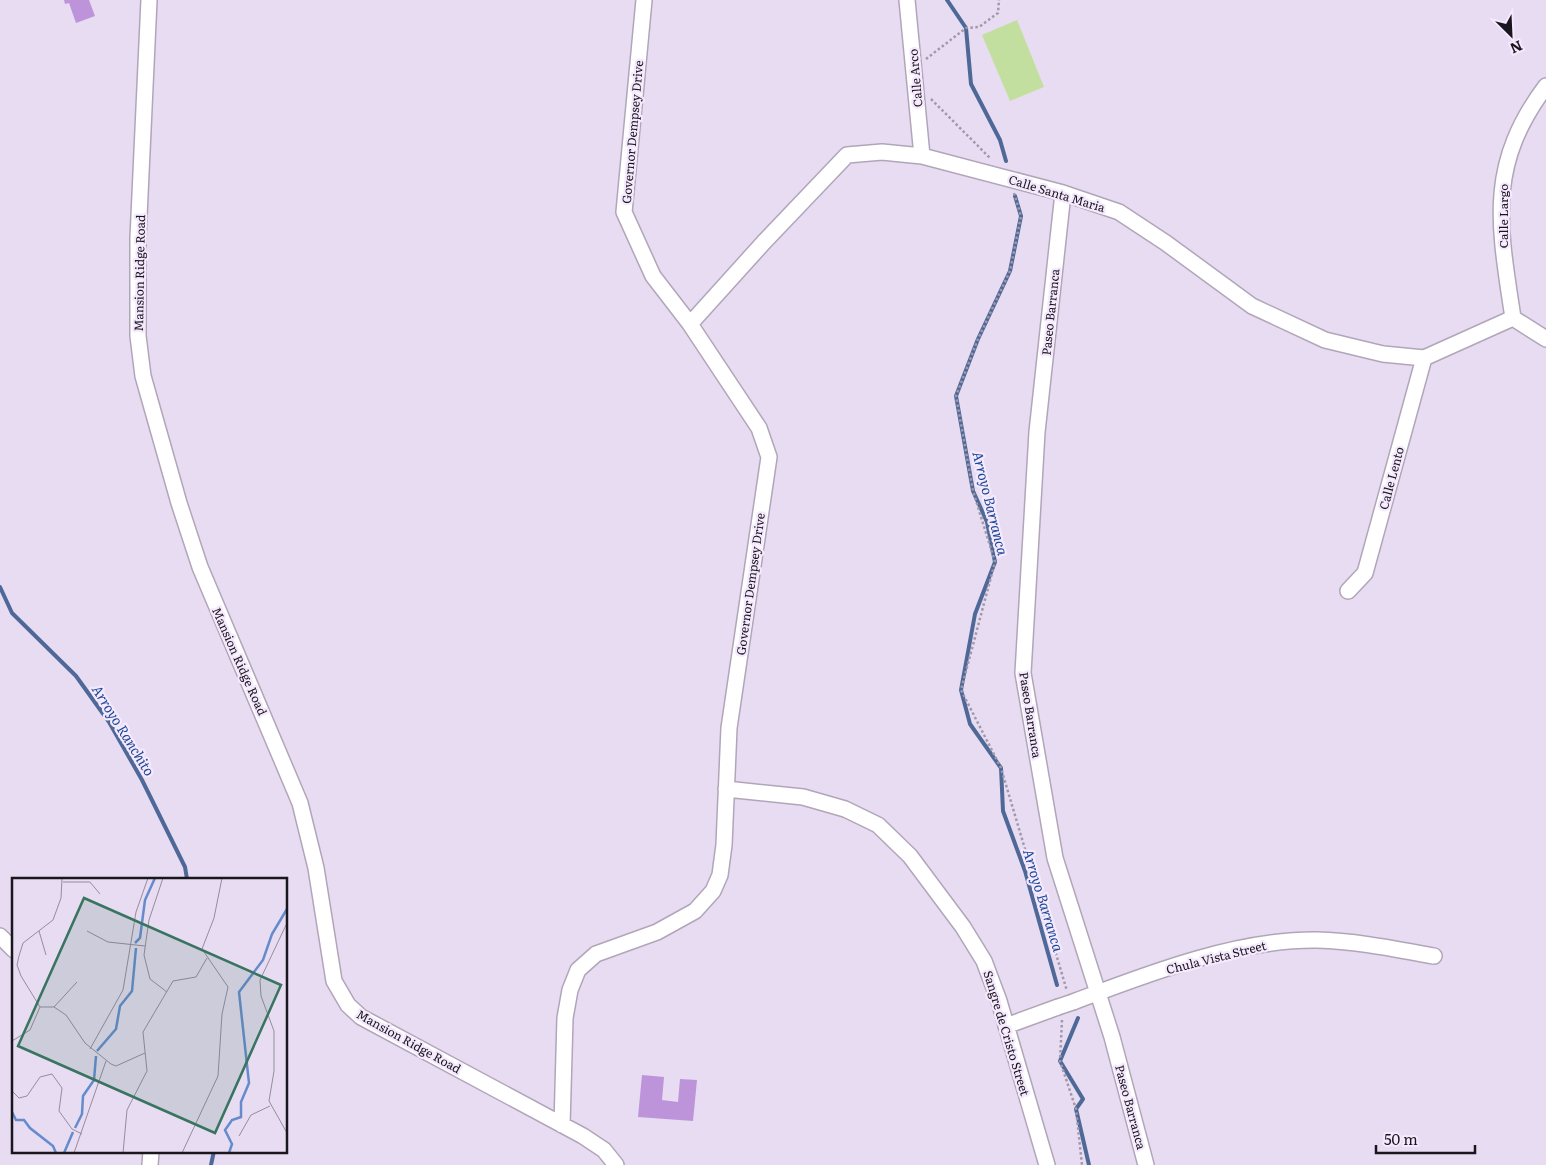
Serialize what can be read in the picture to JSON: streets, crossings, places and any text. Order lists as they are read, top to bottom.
{
  "streets": {
    "street": [
      "Calle Arco",
      "Governor Dempsey Drive",
      "Calle Santa Maria",
      "Calle Largo",
      "Mansion Ridge Road",
      "Paseo Barranca",
      "Calle Lento",
      "Chula Vista Street",
      "Sangre de Cristo Street"
    ]
  },
  "crossings": [
    ["Calle Arco", "Calle Santa Maria"],
    ["Governor Dempsey Drive", "Calle Santa Maria"],
    ["Governor Dempsey Drive", "Mansion Ridge Road"],
    ["Governor Dempsey Drive", "Sangre de Cristo Street"],
    ["Calle Santa Maria", "Calle Largo"],
    ["Calle Santa Maria", "Paseo Barranca"],
    ["Calle Santa Maria", "Calle Lento"],
    ["Paseo Barranca", "Chula Vista Street"],
    ["Chula Vista Street", "Sangre de Cristo Street"]
  ],
  "water": ["Arroyo Barranca", "Arroyo Ranchito"],
  "scale_bar": "50 m",
  "north": "bottom right"
}
